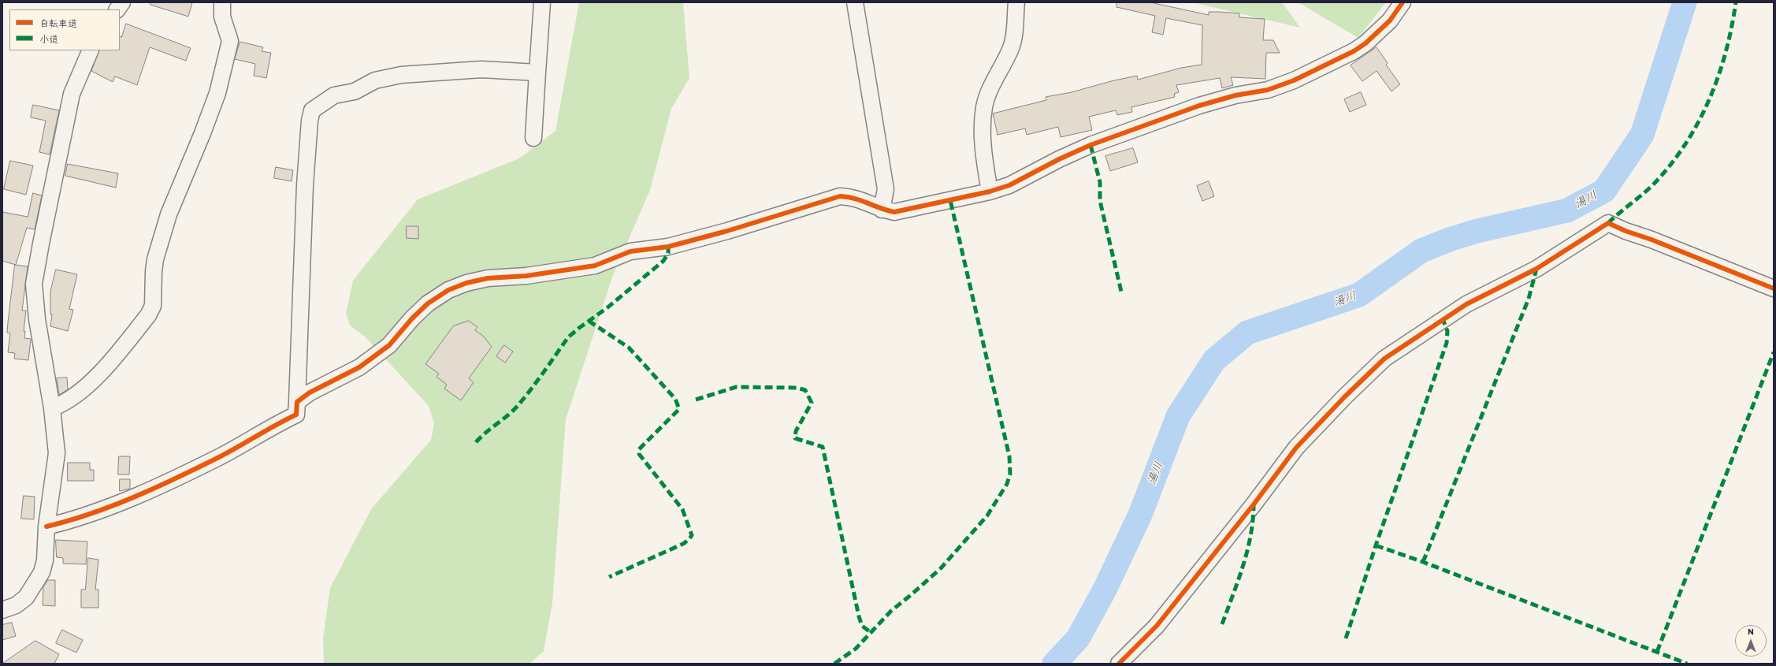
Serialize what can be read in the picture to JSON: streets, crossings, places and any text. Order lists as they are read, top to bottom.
{
  "water": ["湯川"],
  "legend": ["自転車道", "小道"],
  "north": "top"
}
